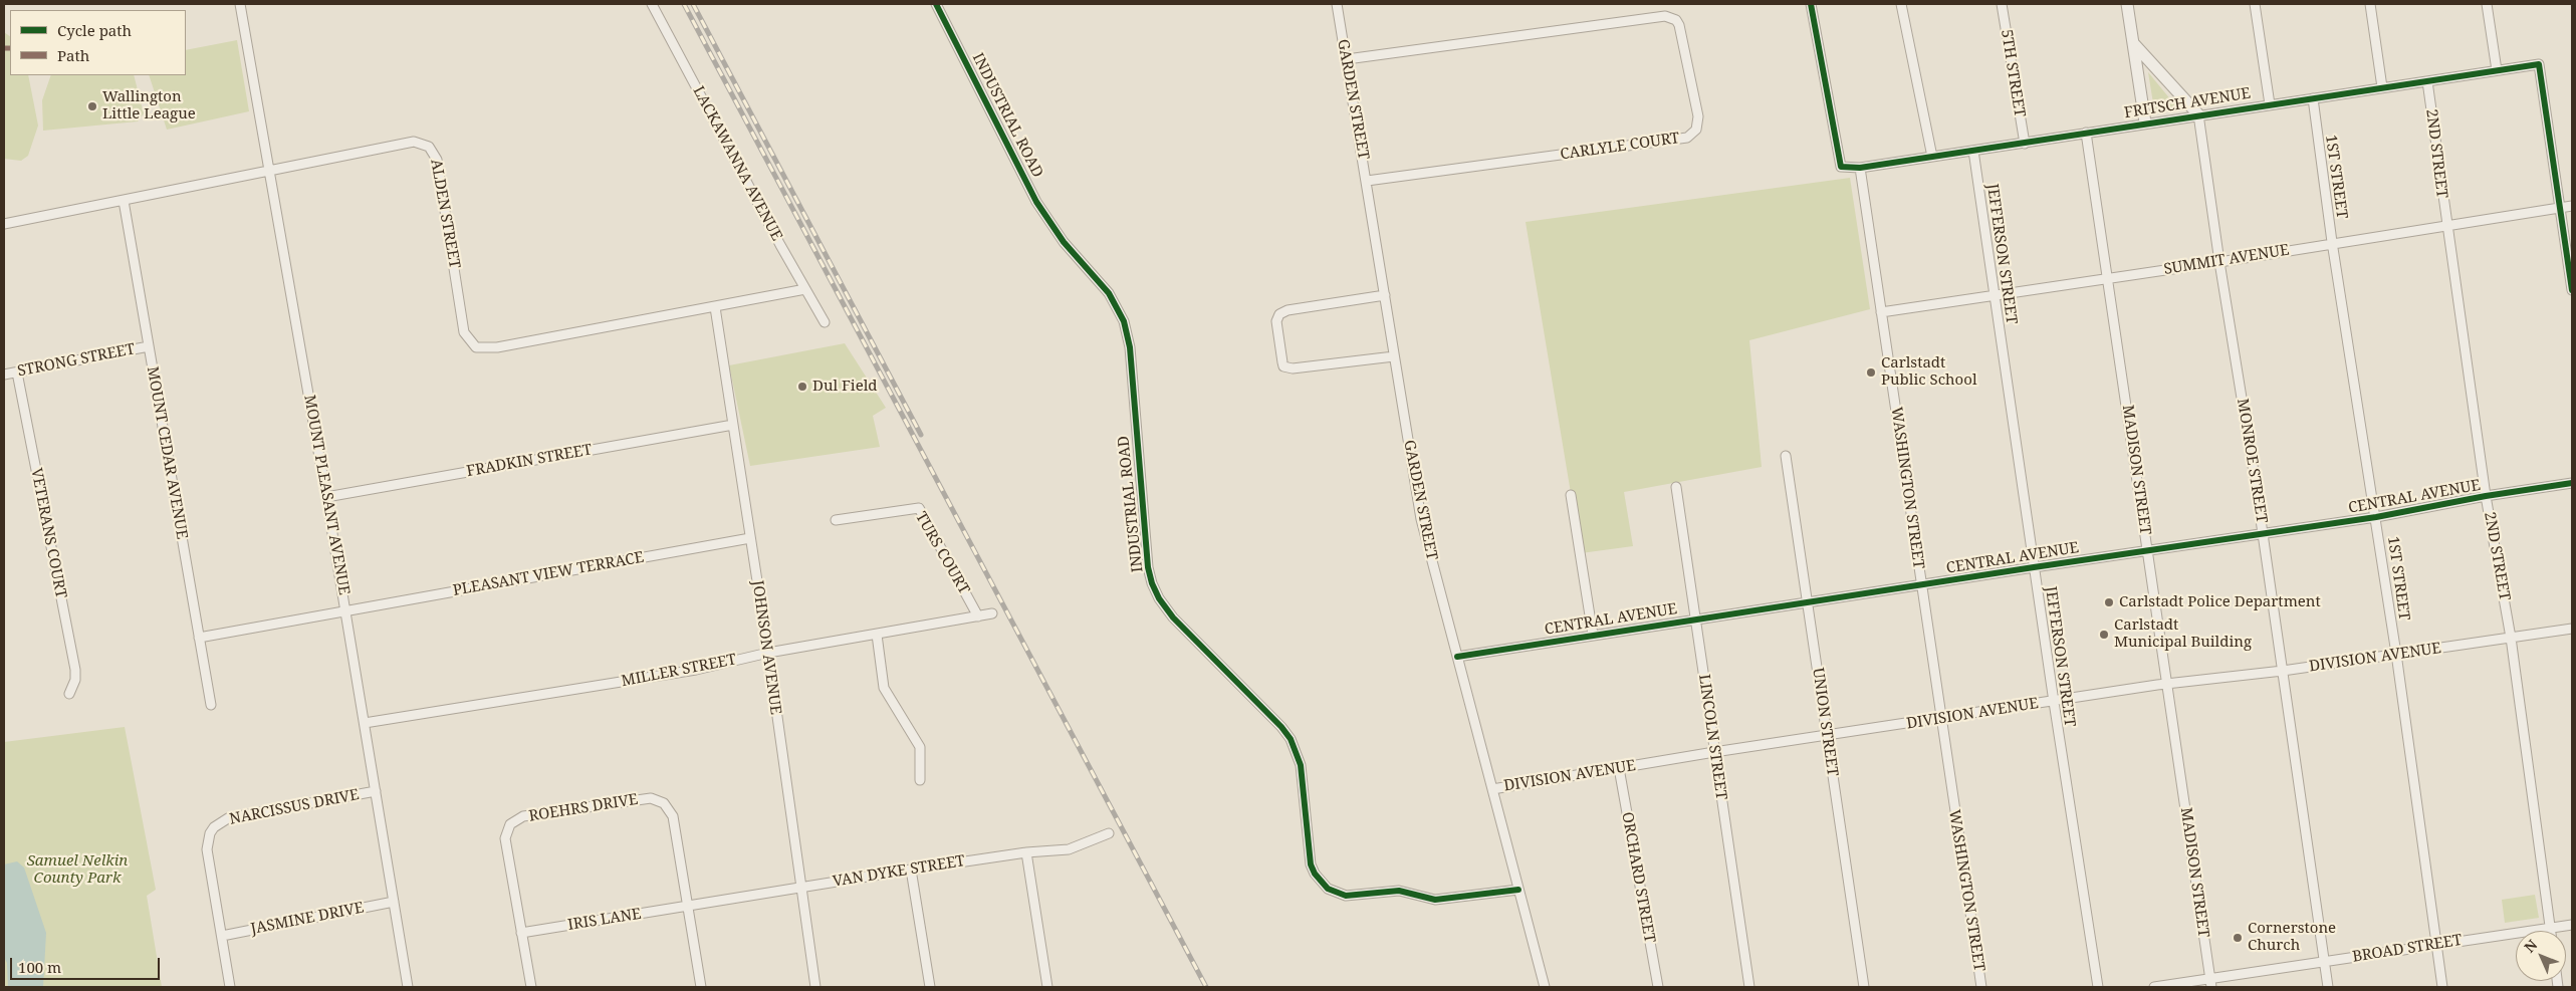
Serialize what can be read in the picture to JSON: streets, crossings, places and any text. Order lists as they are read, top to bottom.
{
  "streets": {
    "street": [
      "5TH STREET",
      "GARDEN STREET",
      "FRITSCH AVENUE",
      "INDUSTRIAL ROAD",
      "CARLYLE COURT",
      "2ND STREET",
      "LACKAWANNA AVENUE",
      "1ST STREET",
      "ALDEN STREET",
      "JEFFERSON STREET",
      "SUMMIT AVENUE",
      "STRONG STREET",
      "MOUNT CEDAR AVENUE",
      "FRADKIN STREET",
      "MONROE STREET",
      "MADISON STREET",
      "WASHINGTON STREET",
      "MOUNT PLEASANT AVENUE",
      "CENTRAL AVENUE",
      "VETERANS COURT",
      "TURS COURT",
      "PLEASANT VIEW TERRACE",
      "JOHNSON AVENUE",
      "DIVISION AVENUE",
      "MILLER STREET",
      "UNION STREET",
      "LINCOLN STREET",
      "NARCISSUS DRIVE",
      "ROEHRS DRIVE",
      "VAN DYKE STREET",
      "ORCHARD STREET",
      "JASMINE DRIVE",
      "IRIS LANE",
      "BROAD STREET"
    ]
  },
  "crossings": [
    ["5TH STREET", "FRITSCH AVENUE"],
    ["GARDEN STREET", "INDUSTRIAL ROAD"],
    ["GARDEN STREET", "CARLYLE COURT"],
    ["GARDEN STREET", "CENTRAL AVENUE"],
    ["GARDEN STREET", "DIVISION AVENUE"],
    ["FRITSCH AVENUE", "2ND STREET"],
    ["FRITSCH AVENUE", "1ST STREET"],
    ["FRITSCH AVENUE", "JEFFERSON STREET"],
    ["FRITSCH AVENUE", "SUMMIT AVENUE"],
    ["FRITSCH AVENUE", "MONROE STREET"],
    ["FRITSCH AVENUE", "MADISON STREET"],
    ["FRITSCH AVENUE", "WASHINGTON STREET"],
    ["2ND STREET", "SUMMIT AVENUE"],
    ["2ND STREET", "CENTRAL AVENUE"],
    ["2ND STREET", "DIVISION AVENUE"],
    ["2ND STREET", "BROAD STREET"],
    ["LACKAWANNA AVENUE", "ALDEN STREET"],
    ["1ST STREET", "SUMMIT AVENUE"],
    ["1ST STREET", "CENTRAL AVENUE"],
    ["1ST STREET", "DIVISION AVENUE"],
    ["1ST STREET", "BROAD STREET"],
    ["ALDEN STREET", "MOUNT CEDAR AVENUE"],
    ["ALDEN STREET", "MOUNT PLEASANT AVENUE"],
    ["ALDEN STREET", "JOHNSON AVENUE"],
    ["JEFFERSON STREET", "SUMMIT AVENUE"],
    ["JEFFERSON STREET", "CENTRAL AVENUE"],
    ["JEFFERSON STREET", "DIVISION AVENUE"],
    ["SUMMIT AVENUE", "MONROE STREET"],
    ["SUMMIT AVENUE", "MADISON STREET"],
    ["SUMMIT AVENUE", "WASHINGTON STREET"],
    ["STRONG STREET", "MOUNT CEDAR AVENUE"],
    ["STRONG STREET", "VETERANS COURT"],
    ["MOUNT CEDAR AVENUE", "PLEASANT VIEW TERRACE"],
    ["FRADKIN STREET", "MOUNT PLEASANT AVENUE"],
    ["FRADKIN STREET", "JOHNSON AVENUE"],
    ["MONROE STREET", "CENTRAL AVENUE"],
    ["MONROE STREET", "DIVISION AVENUE"],
    ["MONROE STREET", "BROAD STREET"],
    ["MADISON STREET", "CENTRAL AVENUE"],
    ["MADISON STREET", "DIVISION AVENUE"],
    ["MADISON STREET", "BROAD STREET"],
    ["WASHINGTON STREET", "CENTRAL AVENUE"],
    ["WASHINGTON STREET", "DIVISION AVENUE"],
    ["MOUNT PLEASANT AVENUE", "PLEASANT VIEW TERRACE"],
    ["MOUNT PLEASANT AVENUE", "MILLER STREET"],
    ["MOUNT PLEASANT AVENUE", "NARCISSUS DRIVE"],
    ["MOUNT PLEASANT AVENUE", "JASMINE DRIVE"],
    ["CENTRAL AVENUE", "UNION STREET"],
    ["CENTRAL AVENUE", "LINCOLN STREET"],
    ["TURS COURT", "MILLER STREET"],
    ["PLEASANT VIEW TERRACE", "JOHNSON AVENUE"],
    ["JOHNSON AVENUE", "MILLER STREET"],
    ["JOHNSON AVENUE", "VAN DYKE STREET"],
    ["DIVISION AVENUE", "UNION STREET"],
    ["DIVISION AVENUE", "LINCOLN STREET"],
    ["DIVISION AVENUE", "ORCHARD STREET"],
    ["NARCISSUS DRIVE", "JASMINE DRIVE"],
    ["ROEHRS DRIVE", "VAN DYKE STREET"],
    ["ROEHRS DRIVE", "IRIS LANE"],
    ["VAN DYKE STREET", "IRIS LANE"]
  ],
  "parks": ["Samuel Nelkin County Park"],
  "places": [
    "Wallington Little League",
    "Carlstadt Public School",
    "Dul Field",
    "Carlstadt Police Department",
    "Carlstadt Municipal Building",
    "Cornerstone Church"
  ],
  "legend": ["Cycle path", "Path"],
  "scale_bar": "100 m",
  "north": "top left"
}
